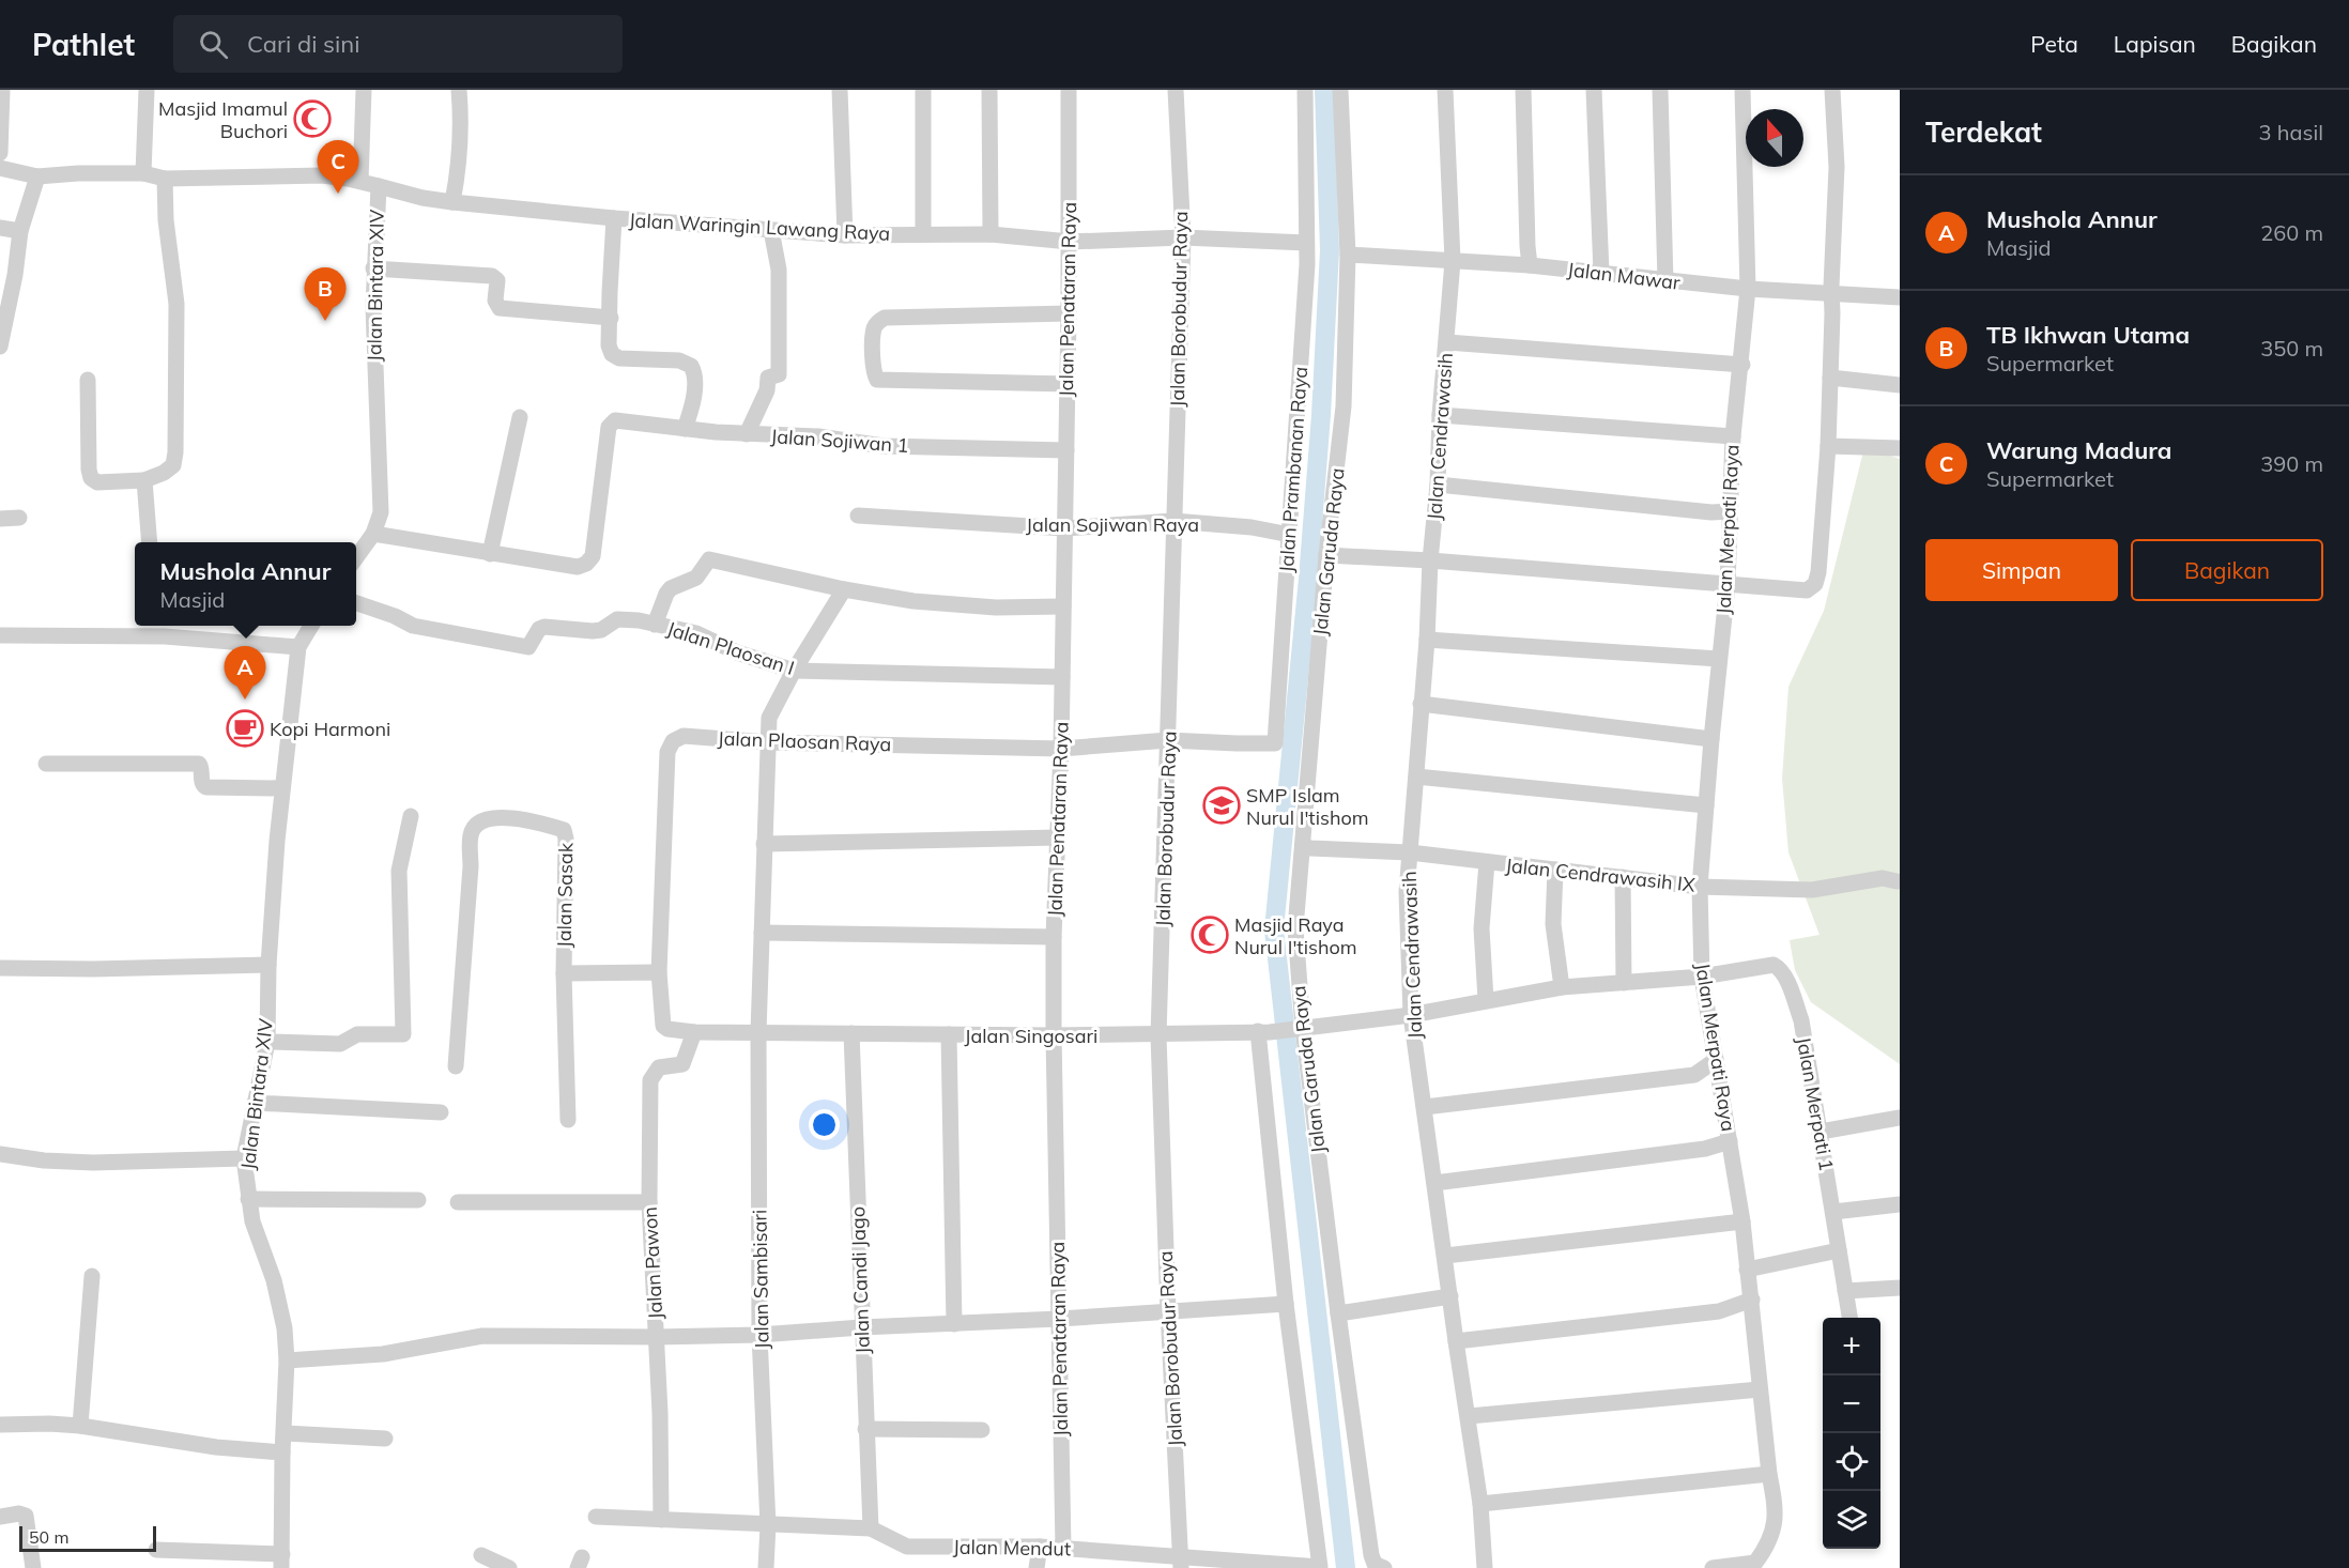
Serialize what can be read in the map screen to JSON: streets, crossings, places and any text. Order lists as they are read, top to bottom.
{
  "streets": {
    "street": [
      "Jalan Waringin Lawang Raya",
      "Jalan Mawar",
      "Jalan Bintara XIV",
      "Jalan Penataran Raya",
      "Jalan Borobudur Raya",
      "Jalan Cendrawasih",
      "Jalan Sojiwan 1",
      "Jalan Prambanan Raya",
      "Jalan Sojiwan Raya",
      "Jalan Merpati Raya",
      "Jalan Garuda Raya",
      "Jalan Plaosan I",
      "Jalan Plaosan Raya",
      "Jalan Cendrawasih IX",
      "Jalan Sasak",
      "Jalan Singosari",
      "Jalan Merpati 1",
      "Jalan Pawon",
      "Jalan Sambisari",
      "Jalan Candi Jago",
      "Jalan Mendut"
    ]
  },
  "crossings": [
    ["Jalan Waringin Lawang Raya", "Jalan Bintara XIV"],
    ["Jalan Waringin Lawang Raya", "Jalan Penataran Raya"],
    ["Jalan Waringin Lawang Raya", "Jalan Borobudur Raya"],
    ["Jalan Waringin Lawang Raya", "Jalan Prambanan Raya"],
    ["Jalan Mawar", "Jalan Cendrawasih"],
    ["Jalan Mawar", "Jalan Merpati Raya"],
    ["Jalan Mawar", "Jalan Garuda Raya"],
    ["Jalan Penataran Raya", "Jalan Sojiwan 1"],
    ["Jalan Penataran Raya", "Jalan Sojiwan Raya"],
    ["Jalan Penataran Raya", "Jalan Plaosan I"],
    ["Jalan Penataran Raya", "Jalan Plaosan Raya"],
    ["Jalan Penataran Raya", "Jalan Singosari"],
    ["Jalan Penataran Raya", "Jalan Mendut"],
    ["Jalan Borobudur Raya", "Jalan Prambanan Raya"],
    ["Jalan Borobudur Raya", "Jalan Sojiwan Raya"],
    ["Jalan Borobudur Raya", "Jalan Plaosan Raya"],
    ["Jalan Borobudur Raya", "Jalan Singosari"],
    ["Jalan Borobudur Raya", "Jalan Mendut"],
    ["Jalan Cendrawasih", "Jalan Cendrawasih IX"],
    ["Jalan Cendrawasih", "Jalan Singosari"],
    ["Jalan Prambanan Raya", "Jalan Sojiwan Raya"],
    ["Jalan Prambanan Raya", "Jalan Plaosan Raya"],
    ["Jalan Merpati Raya", "Jalan Cendrawasih IX"],
    ["Jalan Merpati Raya", "Jalan Singosari"],
    ["Jalan Merpati Raya", "Jalan Merpati 1"],
    ["Jalan Garuda Raya", "Jalan Cendrawasih IX"],
    ["Jalan Garuda Raya", "Jalan Singosari"],
    ["Jalan Plaosan I", "Jalan Sambisari"],
    ["Jalan Plaosan Raya", "Jalan Sasak"],
    ["Jalan Plaosan Raya", "Jalan Sambisari"],
    ["Jalan Singosari", "Jalan Merpati 1"],
    ["Jalan Singosari", "Jalan Sambisari"],
    ["Jalan Singosari", "Jalan Candi Jago"],
    ["Jalan Pawon", "Jalan Mendut"],
    ["Jalan Sambisari", "Jalan Mendut"],
    ["Jalan Candi Jago", "Jalan Mendut"]
  ],
  "places": {
    "mosque": ["Masjid Imamul Buchori", "Masjid Raya Nurul I'tishom"],
    "cafe": ["Kopi Harmoni"],
    "school or university": ["SMP Islam Nurul I'tishom"]
  },
  "scale_bar": "50 m",
  "north": "top",
  "page": {
    "header": "Pathlet",
    "search": "Cari di sini",
    "nav": ["Peta", "Lapisan", "Bagikan"],
    "heading": ["Terdekat", "3 hasil"],
    "pins": ["C", "B", "A"],
    "list": [
      {
        "mark": "A",
        "name": "Mushola Annur",
        "note": "Masjid",
        "value": "260 m"
      },
      {
        "mark": "B",
        "name": "TB Ikhwan Utama",
        "note": "Supermarket",
        "value": "350 m"
      },
      {
        "mark": "C",
        "name": "Warung Madura",
        "note": "Supermarket",
        "value": "390 m"
      }
    ],
    "buttons": ["Simpan", "Bagikan"],
    "popup": ["Mushola Annur", "Masjid"],
    "map_buttons": ["+", "−"],
    "scale": "50 m"
  }
}
